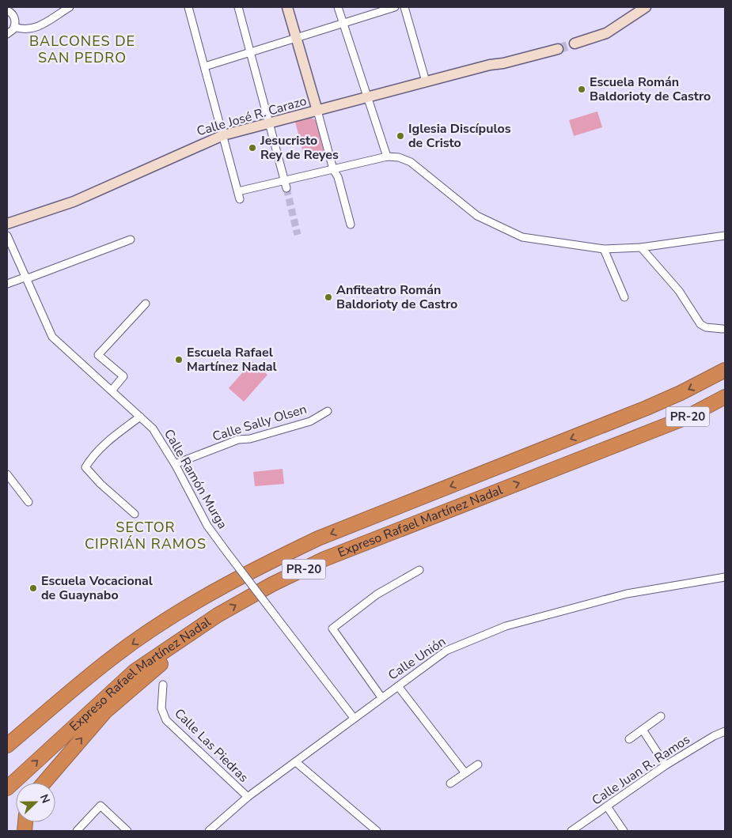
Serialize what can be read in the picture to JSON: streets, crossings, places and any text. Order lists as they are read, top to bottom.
{
  "streets": {
    "highway": ["PR-20", "Expreso Rafael Martínez Nadal"],
    "street": [
      "Calle José R. Carazo",
      "Calle Sally Olsen",
      "Calle Ramón Murga",
      "Calle Unión",
      "Calle Las Piedras",
      "Calle Juan R. Ramos"
    ]
  },
  "crossings": [
    ["Calle Sally Olsen", "Calle Ramón Murga"],
    ["Calle Ramón Murga", "Calle Unión"],
    ["Calle Unión", "Calle Las Piedras"]
  ],
  "districts": ["BALCONES DE SAN PEDRO", "SECTOR CIPRIÁN RAMOS"],
  "places": [
    "Escuela Román Baldorioty de Castro",
    "Iglesia Discípulos de Cristo",
    "Jesucristo Rey de Reyes",
    "Anfiteatro Román Baldorioty de Castro",
    "Escuela Rafael Martínez Nadal",
    "Escuela Vocacional de Guaynabo"
  ],
  "north": "right"
}
